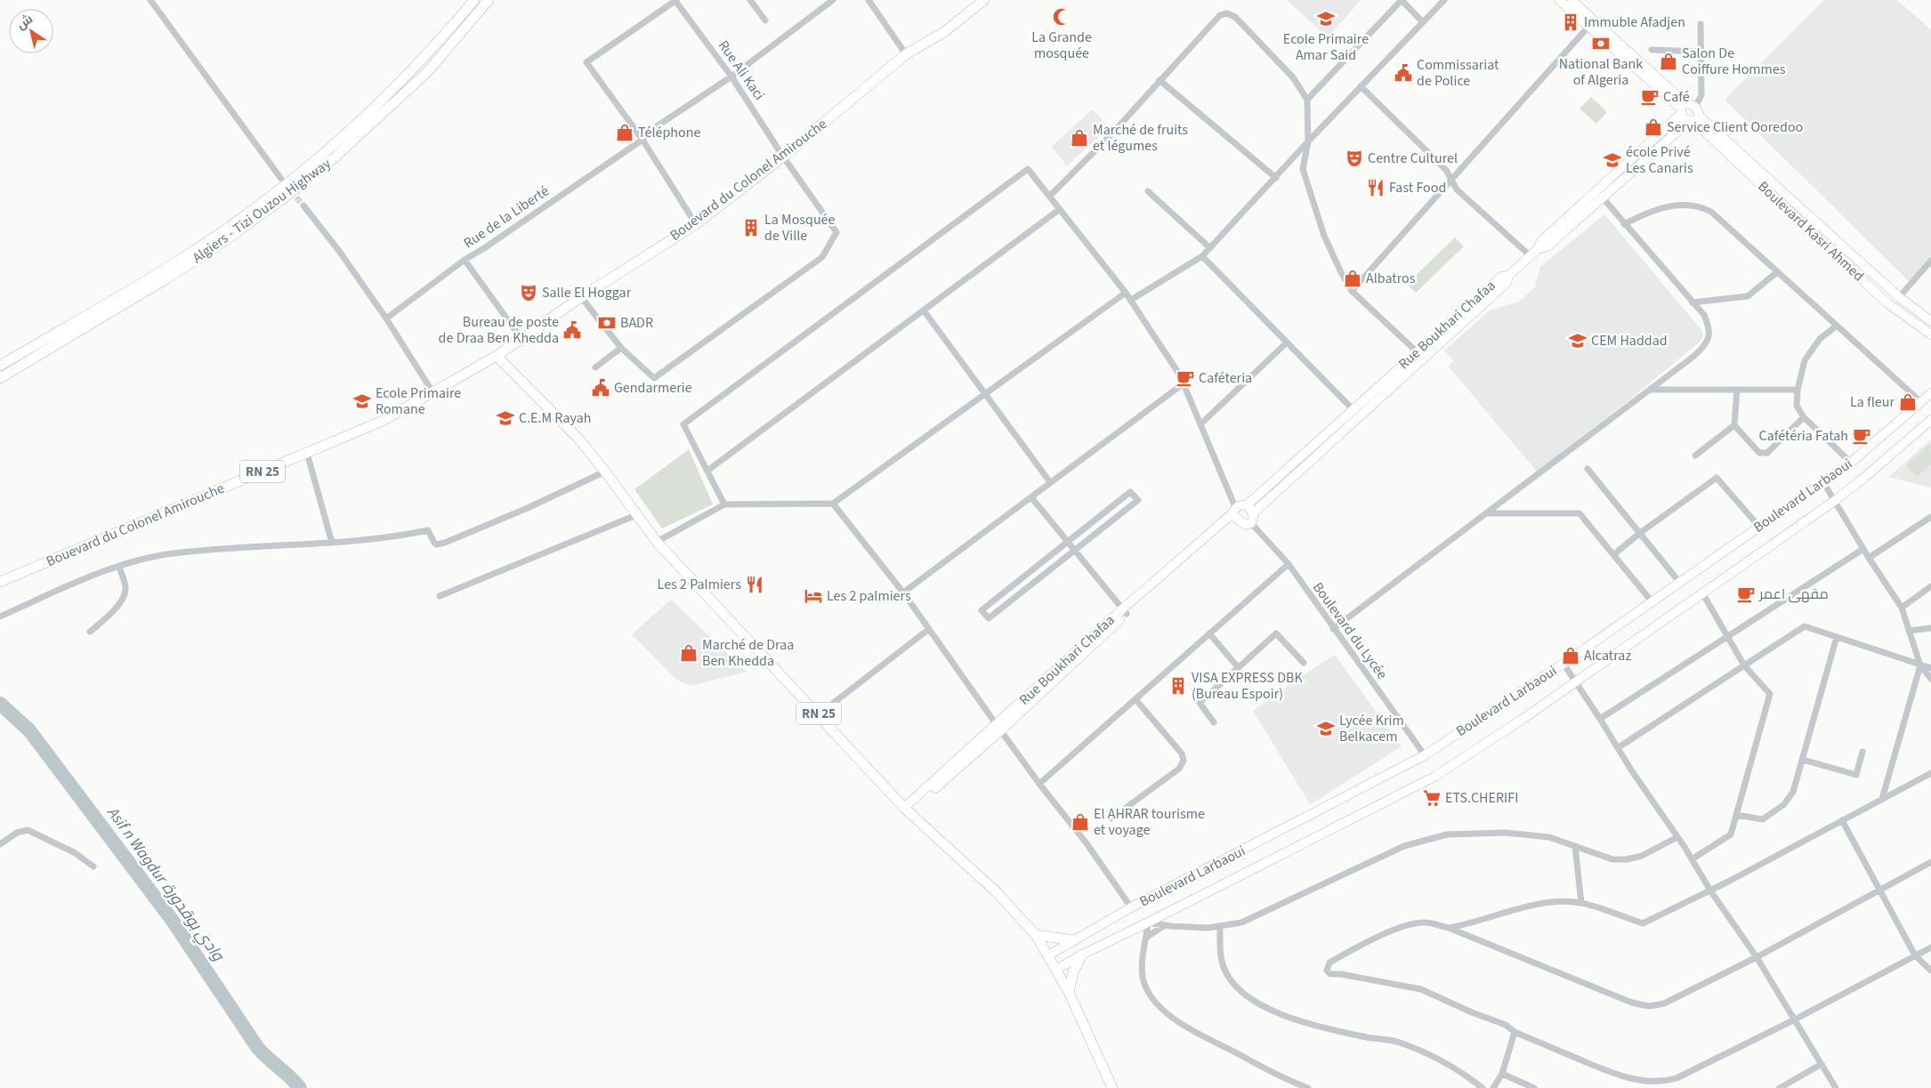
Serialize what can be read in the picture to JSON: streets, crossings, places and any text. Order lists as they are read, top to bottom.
{
  "streets": {
    "main road": [
      "Bouevard du Colonel Amirouche",
      "Algiers - Tizi Ouzou Highway",
      "Boulevard Kasri Ahmed",
      "Rue Boukhari Chafaa",
      "RN 25",
      "Boulevard Larbaoui"
    ],
    "street": ["Rue Ali Kaci", "Rue de la Liberté", "Boulevard du Lycée"]
  },
  "crossings": [
    ["Rue Ali Kaci", "Bouevard du Colonel Amirouche"],
    ["Rue Ali Kaci", "Rue de la Liberté"],
    ["Bouevard du Colonel Amirouche", "RN 25"],
    ["Rue Boukhari Chafaa", "RN 25"],
    ["Rue Boukhari Chafaa", "Boulevard du Lycée"],
    ["RN 25", "Boulevard Larbaoui"],
    ["Boulevard Larbaoui", "Boulevard du Lycée"]
  ],
  "water": ["Asif n Wagdur وادي بوقدورة"],
  "places": {
    "mosque": ["La Grande mosquée"],
    "school or university": [
      "Ecole Primaire Amar Said",
      "école Privé Les Canaris",
      "CEM Haddad",
      "Ecole Primaire Romane",
      "C.E.M Rayah",
      "Lycée Krim Belkacem"
    ],
    "building": ["Immuble Afadjen", "La Mosquée de Ville", "VISA EXPRESS DBK (Bureau Espoir)"],
    "bank": ["National Bank of Algeria", "BADR"],
    "shop": [
      "Salon De Coiffure Hommes",
      "Service Client Ooredoo",
      "Téléphone",
      "Marché de fruits et légumes",
      "Albatros",
      "La fleur",
      "Marché de Draa Ben Khedda",
      "Alcatraz",
      "El AHRAR tourisme et voyage"
    ],
    "public building": ["Commissariat de Police", "Bureau de poste de Draa Ben Khedda", "Gendarmerie"],
    "cafe": [
      "Café",
      "Caféteria",
      "Cafétéria Fatah",
      "مقهى اعمر"
    ],
    "theatre": ["Centre Culturel", "Salle El Hoggar"],
    "restaurant": ["Fast Food", "Les 2 Palmiers"],
    "hotel": ["Les 2 palmiers"],
    "supermarket": ["ETS.CHERIFI"]
  },
  "north": "top left"
}
